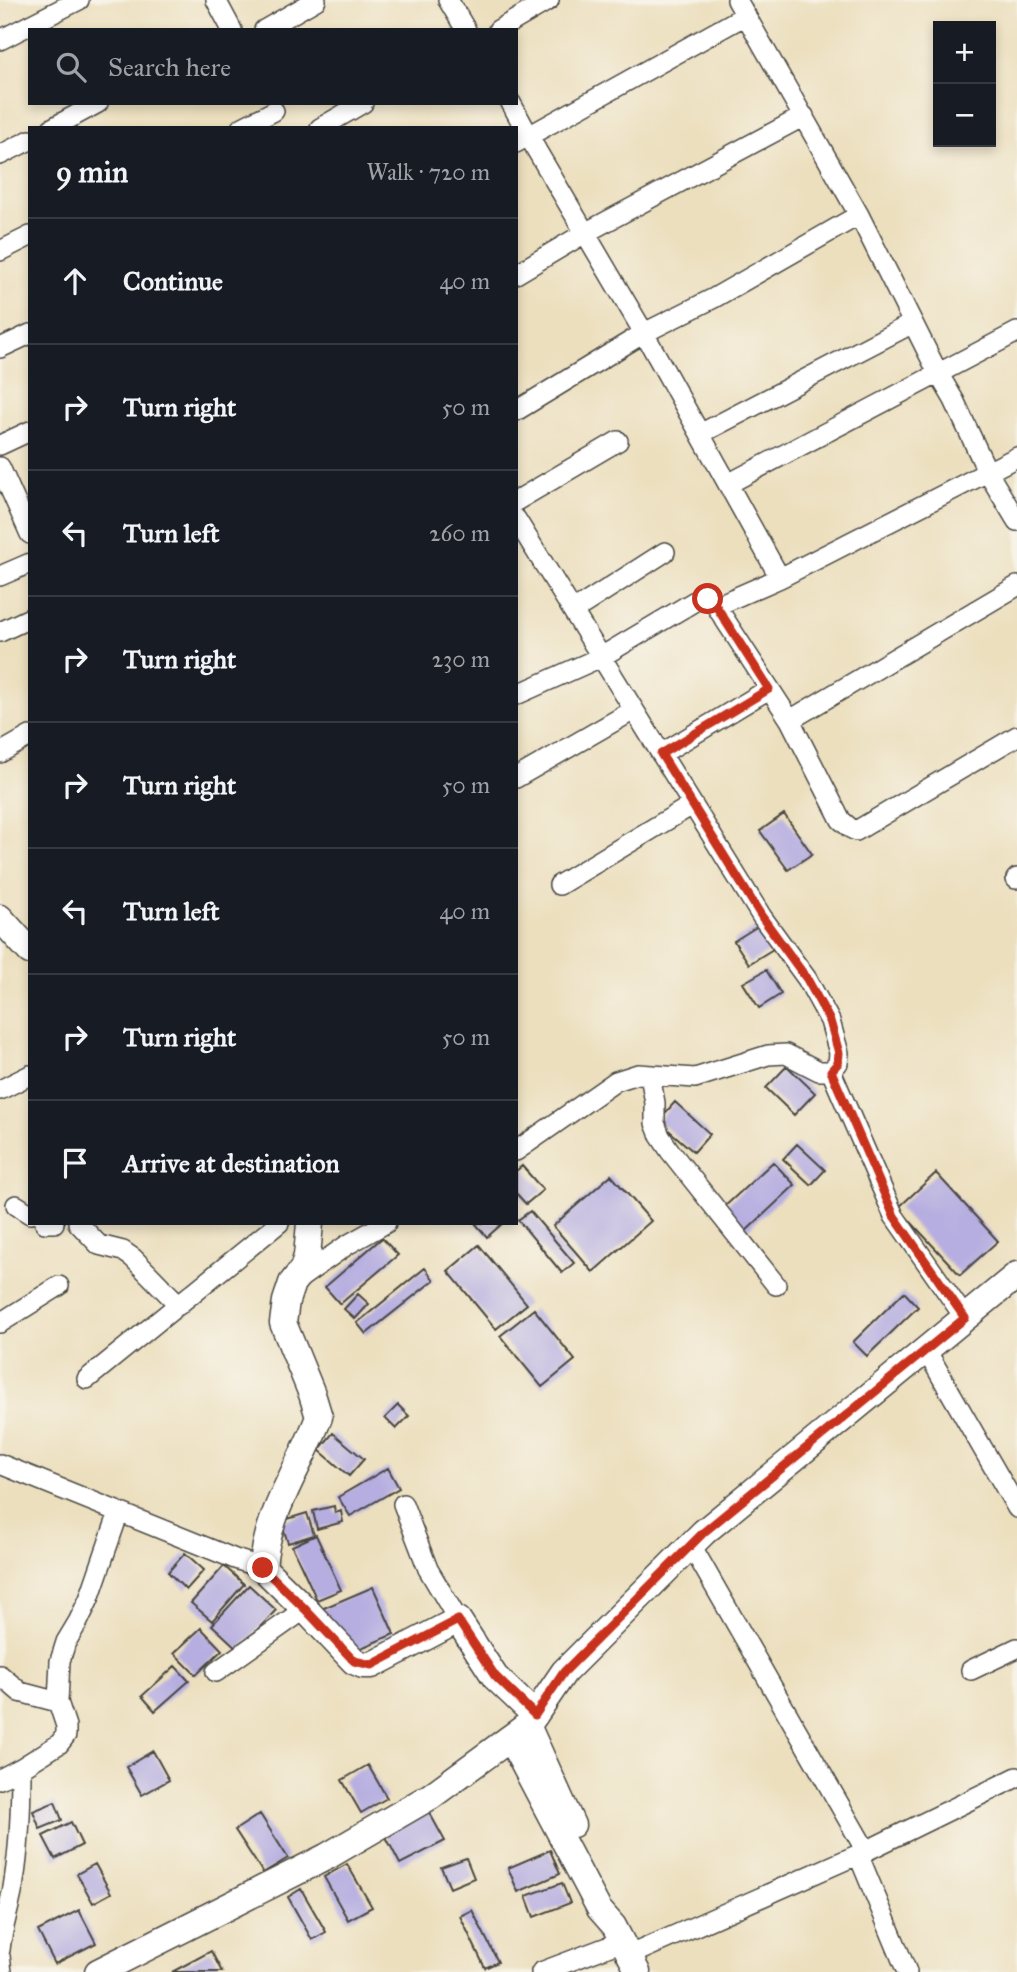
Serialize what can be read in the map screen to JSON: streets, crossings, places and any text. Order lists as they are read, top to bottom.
{
  "page": {
    "map_buttons": ["+", "−"],
    "search": "Search here",
    "heading": ["9 min", "Walk · 720 m"],
    "list": [
      ["Continue", "40 m"],
      ["Turn right", "50 m"],
      ["Turn left", "260 m"],
      ["Turn right", "230 m"],
      ["Turn right", "50 m"],
      ["Turn left", "40 m"],
      ["Turn right", "50 m"],
      "Arrive at destination"
    ]
  }
}
